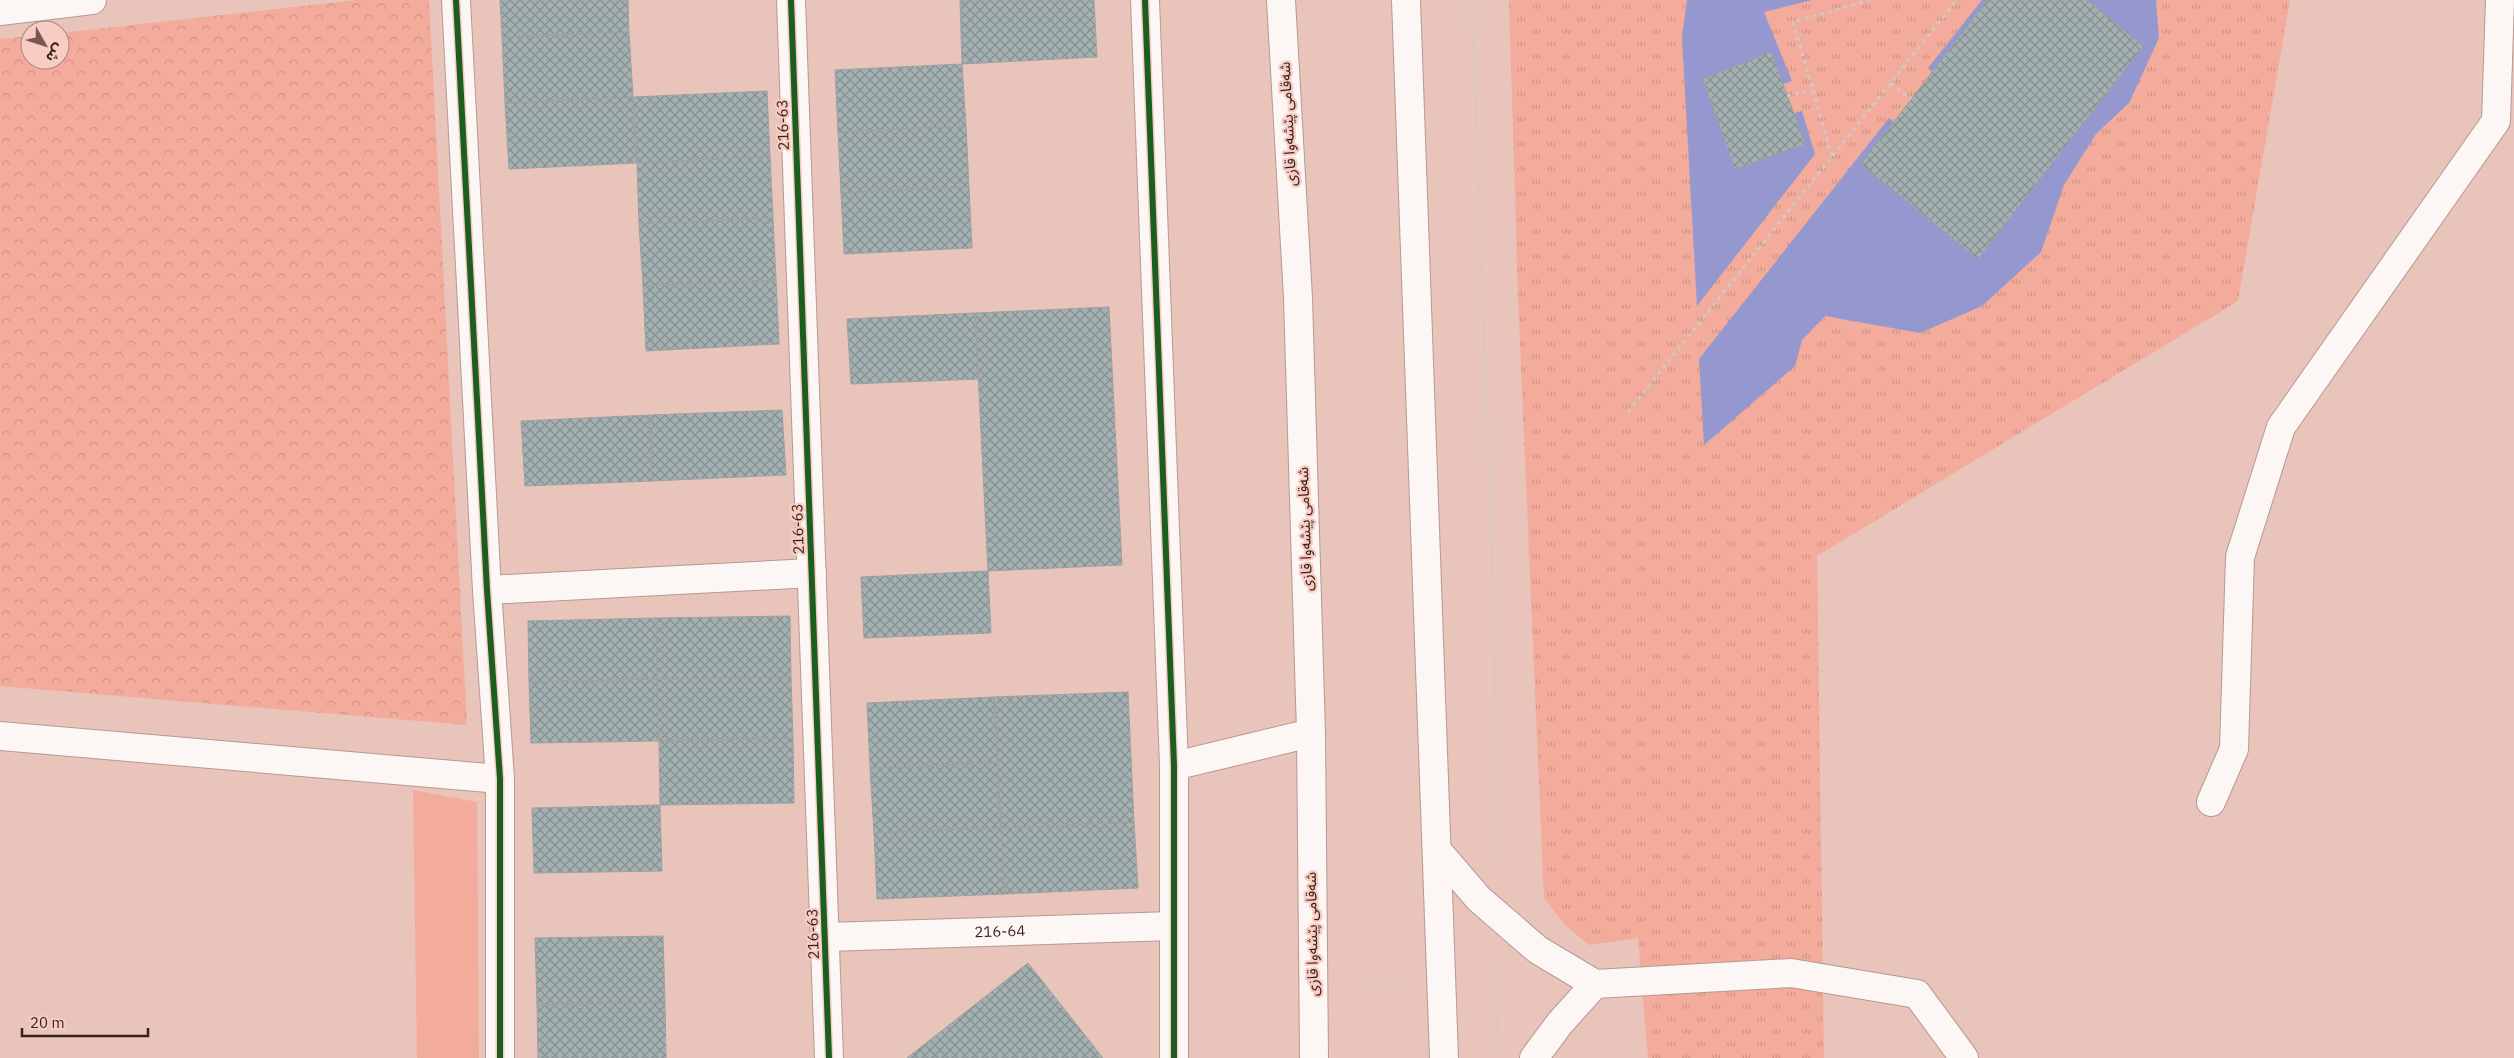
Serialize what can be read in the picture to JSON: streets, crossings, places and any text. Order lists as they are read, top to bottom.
{
  "streets": {
    "main road": ["شەقامی پێشەوا قازی", "216-63", "216-64"]
  },
  "crossings": [
    ["216-63", "216-64"]
  ],
  "scale_bar": "20 m",
  "north": "bottom right"
}
